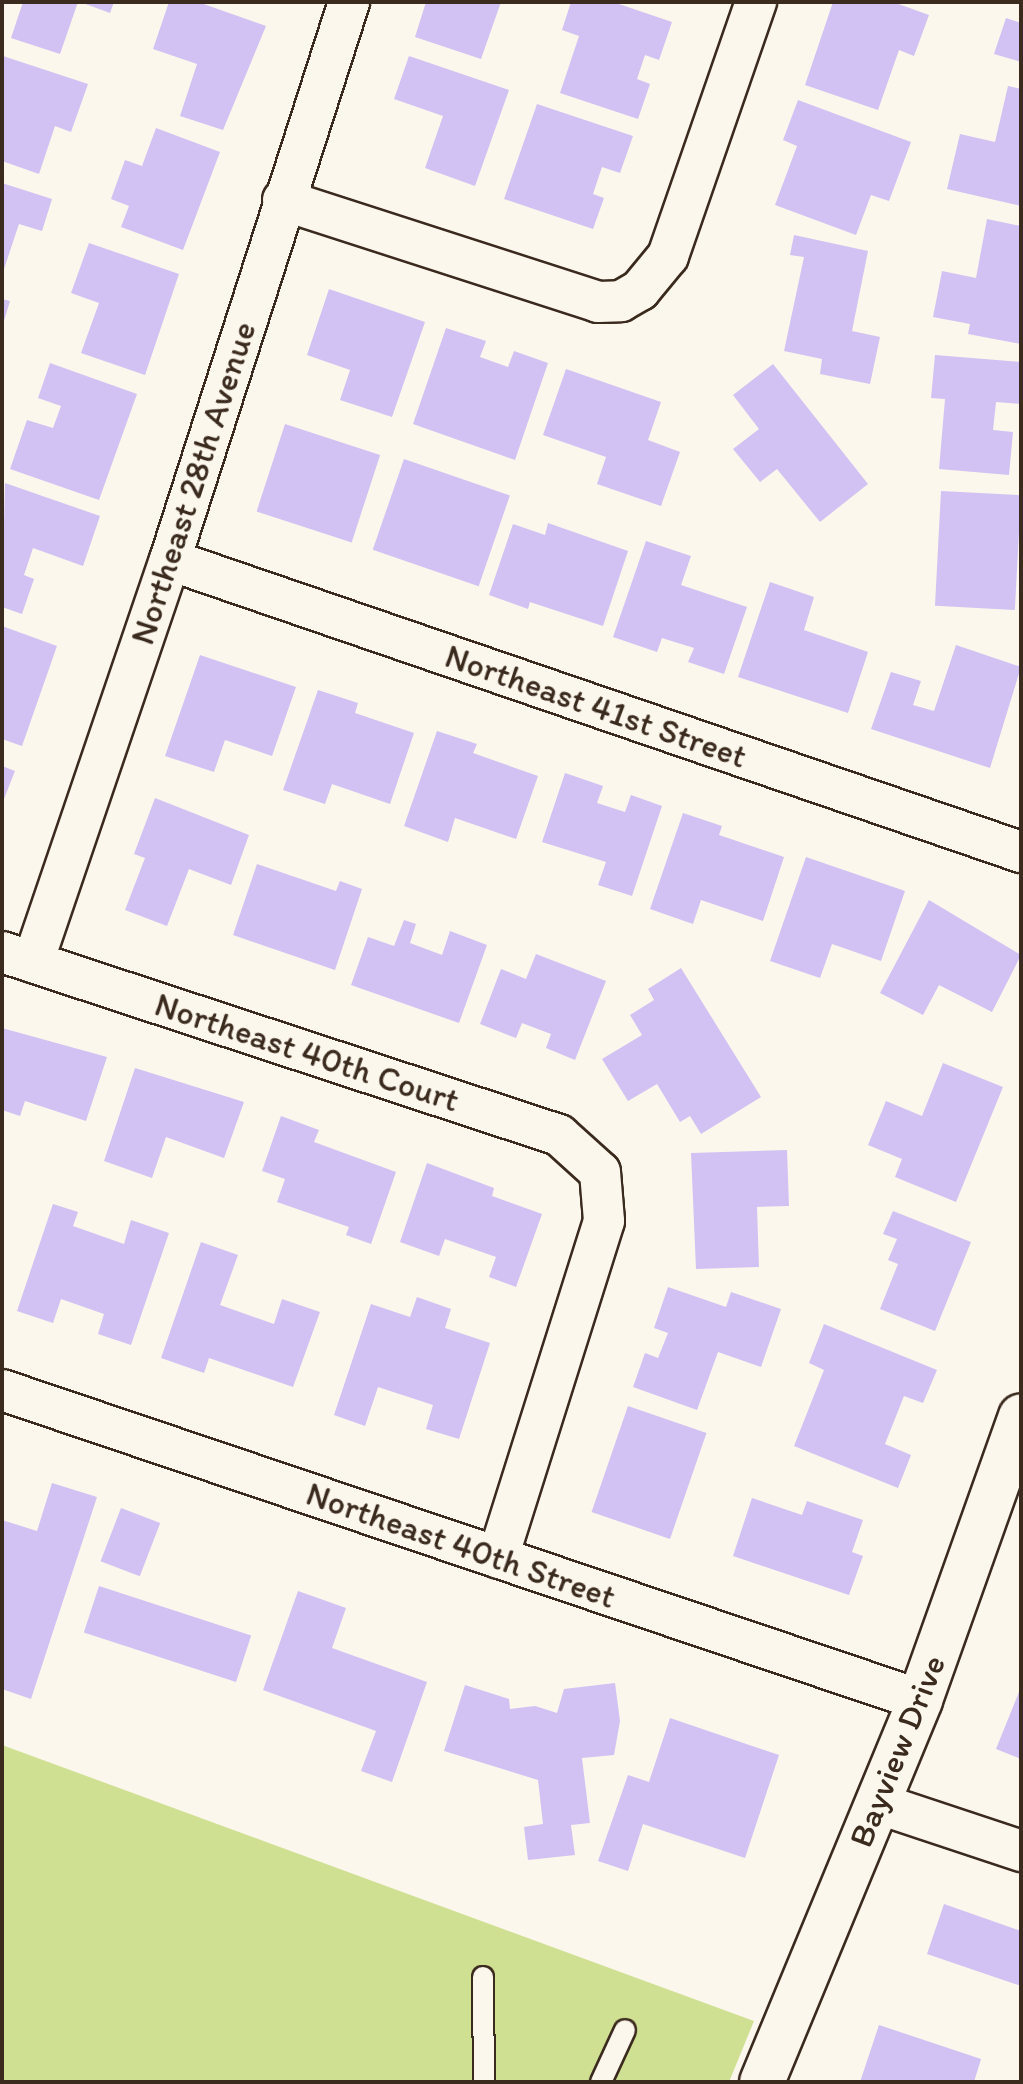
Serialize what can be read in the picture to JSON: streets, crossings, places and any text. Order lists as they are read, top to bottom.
{
  "streets": {
    "street": [
      "Northeast 28th Avenue",
      "Northeast 41st Street",
      "Northeast 40th Court",
      "Northeast 40th Street",
      "Bayview Drive"
    ]
  },
  "crossings": [
    ["Northeast 28th Avenue", "Northeast 41st Street"],
    ["Northeast 28th Avenue", "Northeast 40th Court"],
    ["Northeast 40th Court", "Northeast 40th Street"],
    ["Northeast 40th Street", "Bayview Drive"]
  ]
}
